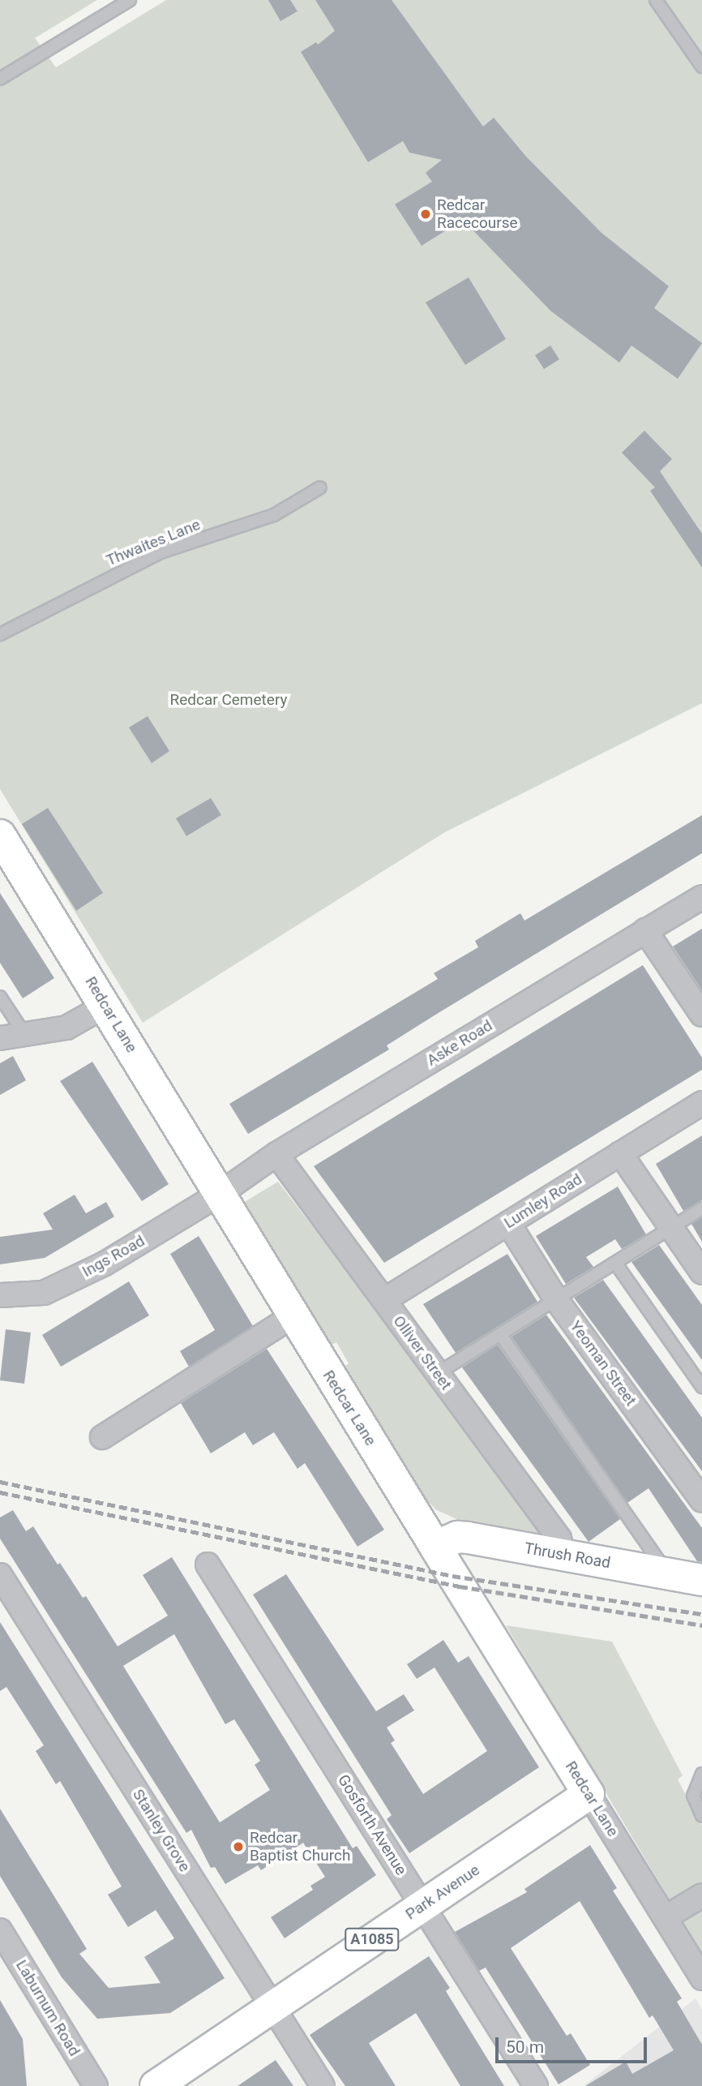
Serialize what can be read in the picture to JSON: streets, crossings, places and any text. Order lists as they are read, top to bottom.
{
  "streets": {
    "main road": [
      "Redcar Lane",
      "Thrush Road",
      "Park Avenue",
      "A1085"
    ],
    "street": [
      "Aske Road",
      "Lumley Road",
      "Ings Road",
      "Olliver Street",
      "Yeoman Street",
      "Gosforth Avenue",
      "Stanley Grove",
      "Laburnum Road"
    ],
    "lane": ["Thwaites Lane"]
  },
  "crossings": [
    ["Redcar Lane", "Aske Road"],
    ["Redcar Lane", "Ings Road"],
    ["Redcar Lane", "Thrush Road"],
    ["Redcar Lane", "Park Avenue"],
    ["Aske Road", "Ings Road"],
    ["Aske Road", "Olliver Street"],
    ["Lumley Road", "Olliver Street"],
    ["Lumley Road", "Yeoman Street"],
    ["Olliver Street", "Thrush Road"],
    ["Gosforth Avenue", "Park Avenue"],
    ["Stanley Grove", "Park Avenue"]
  ],
  "parks": ["Redcar Cemetery"],
  "places": ["Redcar Racecourse", "Redcar Baptist Church"],
  "scale_bar": "50 m"
}
